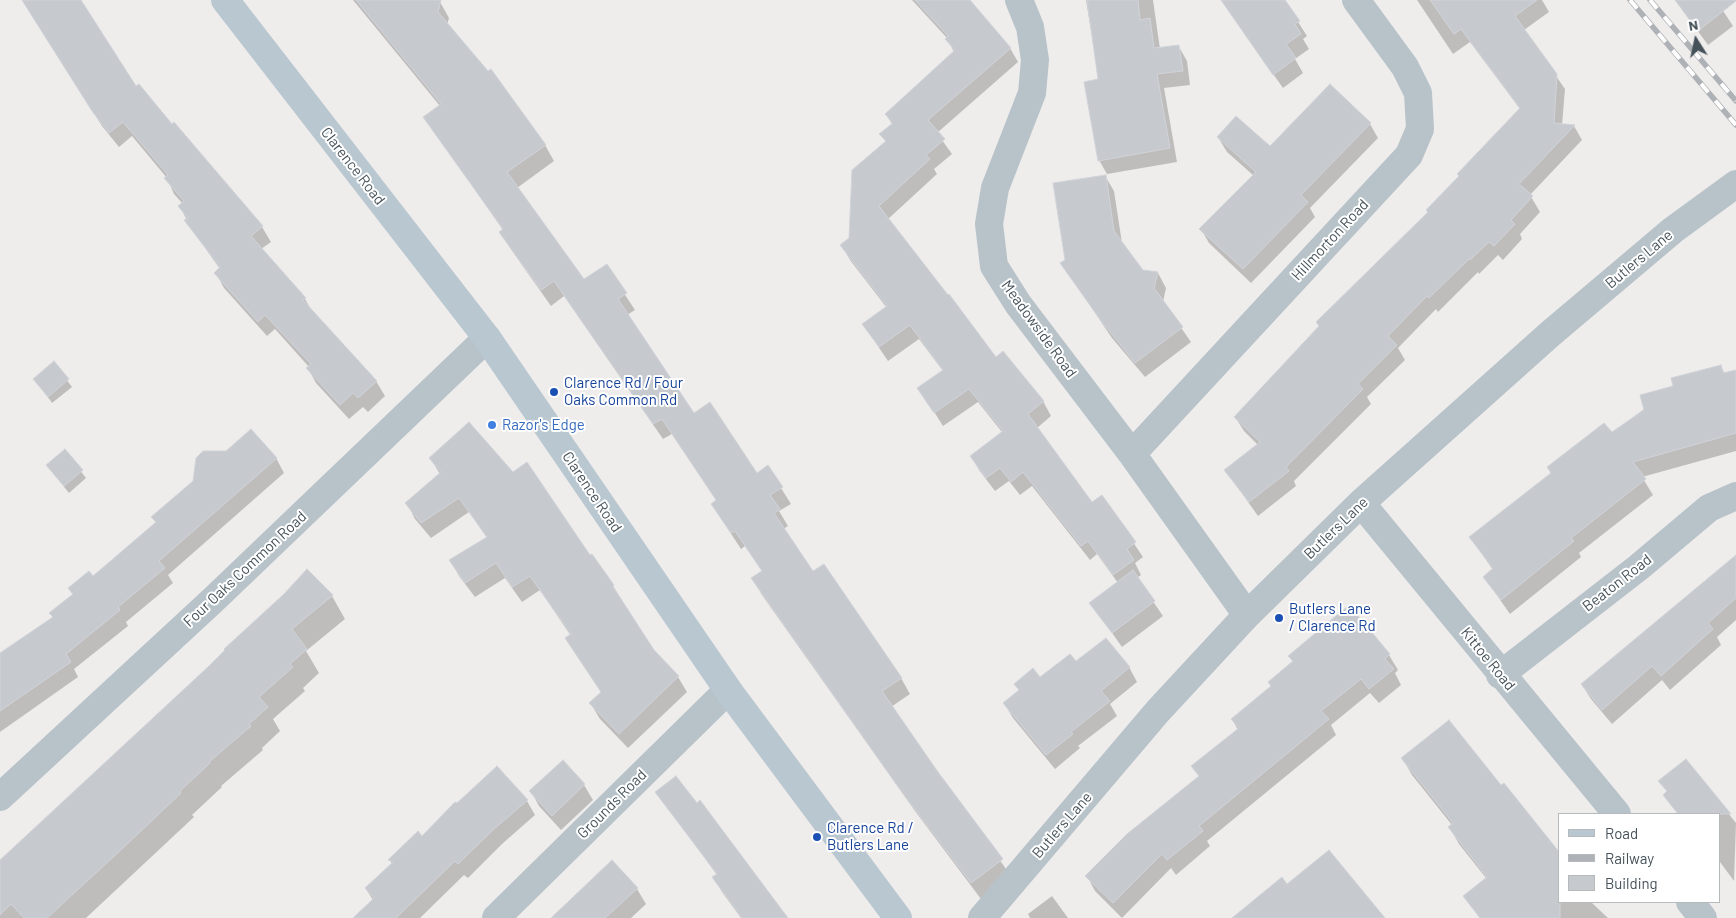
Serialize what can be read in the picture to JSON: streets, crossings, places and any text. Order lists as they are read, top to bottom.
{
  "streets": {
    "street": [
      "Clarence Road",
      "Hillmorton Road",
      "Butlers Lane",
      "Meadowside Road",
      "Four Oaks Common Road",
      "Beaton Road",
      "Kittoe Road",
      "Grounds Road"
    ]
  },
  "crossings": [
    ["Clarence Road", "Four Oaks Common Road"],
    ["Clarence Road", "Grounds Road"],
    ["Hillmorton Road", "Meadowside Road"],
    ["Butlers Lane", "Meadowside Road"],
    ["Butlers Lane", "Kittoe Road"],
    ["Beaton Road", "Kittoe Road"]
  ],
  "places": [
    "Clarence Rd / Four Oaks Common Rd",
    "Razor's Edge",
    "Butlers Lane / Clarence Rd",
    "Clarence Rd / Butlers Lane"
  ],
  "legend": ["Road", "Railway", "Building"],
  "north": "top"
}
